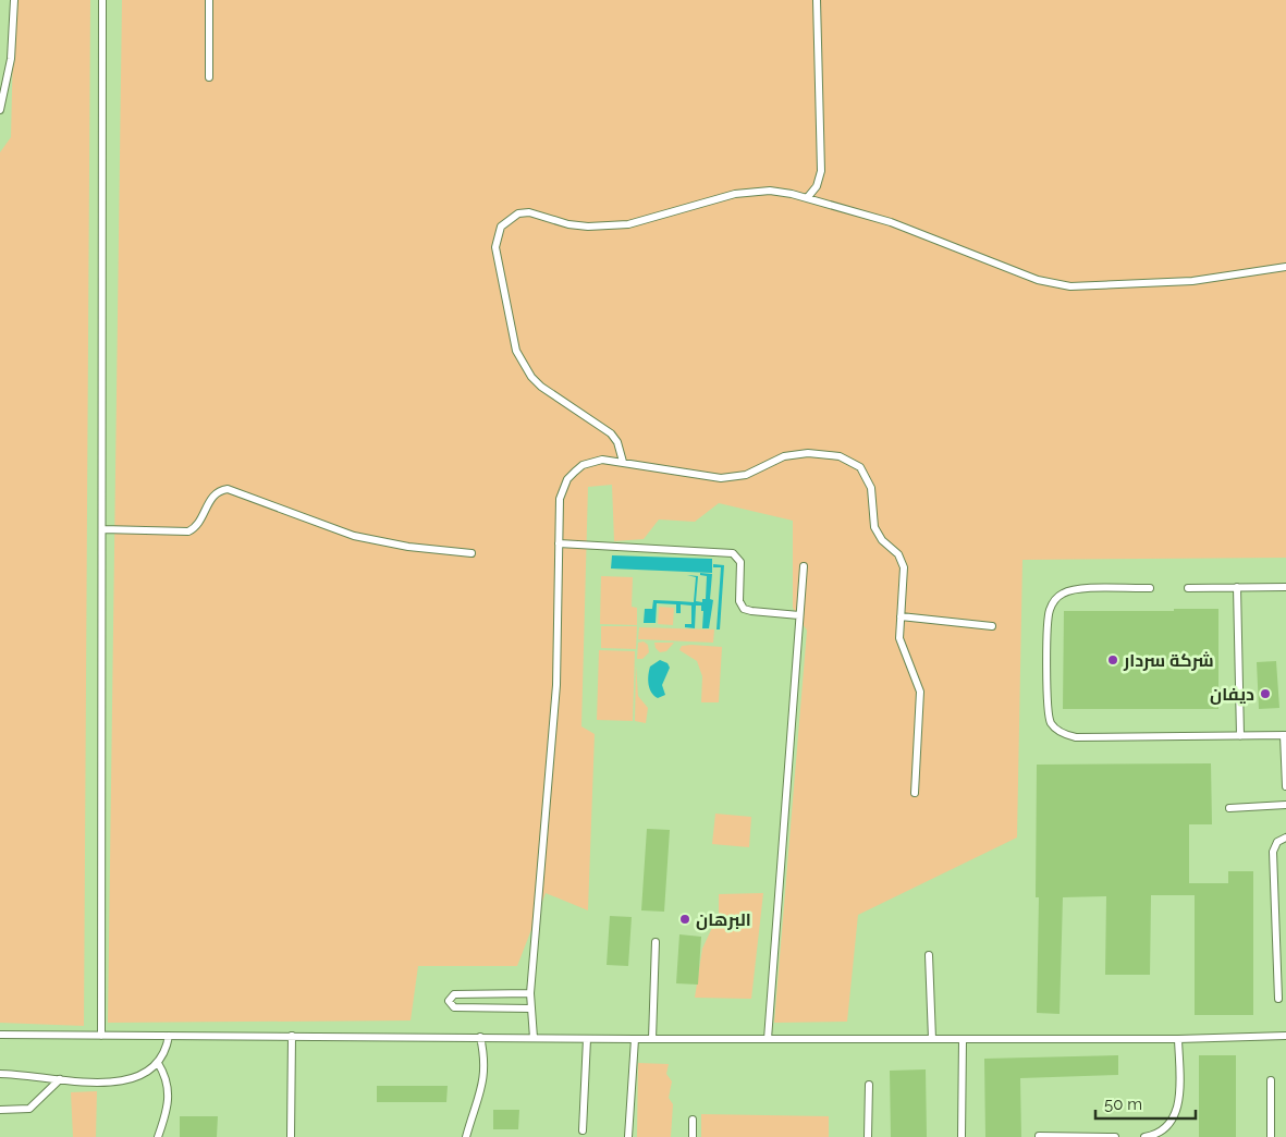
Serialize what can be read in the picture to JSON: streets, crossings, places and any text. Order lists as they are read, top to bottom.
{
  "places": ["شركة سردار", "ديفان", "البرهان"],
  "scale_bar": "50 m"
}
